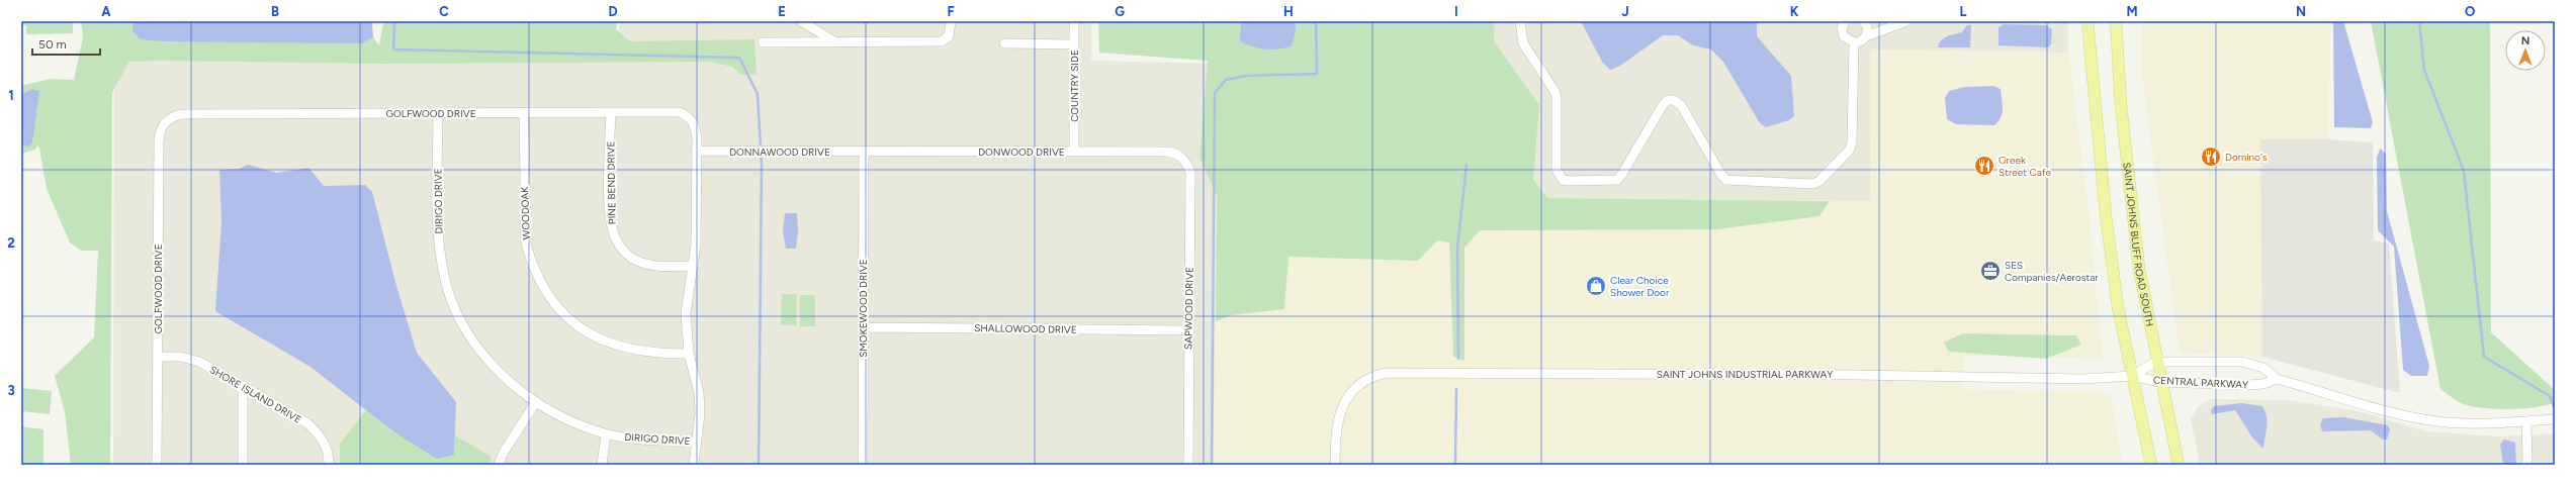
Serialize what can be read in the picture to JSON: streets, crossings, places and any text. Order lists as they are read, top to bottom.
{
  "streets": {
    "main road": ["SAINT JOHNS BLUFF ROAD SOUTH"],
    "street": [
      "COUNTRY SIDE",
      "GOLFWOOD DRIVE",
      "DONNAWOOD DRIVE",
      "DONWOOD DRIVE",
      "PINE BEND DRIVE",
      "DIRIGO DRIVE",
      "WOODOAK",
      "SMOKEWOOD DRIVE",
      "SAPWOOD DRIVE",
      "SHALLOWOOD DRIVE",
      "SAINT JOHNS INDUSTRIAL PARKWAY",
      "CENTRAL PARKWAY",
      "SHORE ISLAND DRIVE"
    ]
  },
  "crossings": [
    ["COUNTRY SIDE", "DONWOOD DRIVE"],
    ["GOLFWOOD DRIVE", "DONNAWOOD DRIVE"],
    ["GOLFWOOD DRIVE", "PINE BEND DRIVE"],
    ["GOLFWOOD DRIVE", "DIRIGO DRIVE"],
    ["GOLFWOOD DRIVE", "WOODOAK"],
    ["GOLFWOOD DRIVE", "SHORE ISLAND DRIVE"],
    ["DONNAWOOD DRIVE", "DONWOOD DRIVE"],
    ["DONNAWOOD DRIVE", "SMOKEWOOD DRIVE"],
    ["DONWOOD DRIVE", "SMOKEWOOD DRIVE"],
    ["DONWOOD DRIVE", "SAPWOOD DRIVE"],
    ["SAINT JOHNS BLUFF ROAD SOUTH", "CENTRAL PARKWAY"],
    ["SMOKEWOOD DRIVE", "SHALLOWOOD DRIVE"],
    ["SAPWOOD DRIVE", "SHALLOWOOD DRIVE"],
    ["SAINT JOHNS INDUSTRIAL PARKWAY", "CENTRAL PARKWAY"]
  ],
  "places": {
    "restaurant": ["Domino's", "Greek Street Cafe"],
    "office": ["SES Companies/Aerostar"],
    "shop": ["Clear Choice Shower Door"]
  },
  "scale_bar": "50 m",
  "north": "top",
  "grid": {
    "columns": [
      "A",
      "B",
      "C",
      "D",
      "E",
      "F",
      "G",
      "H",
      "I",
      "J",
      "K",
      "L",
      "M",
      "N",
      "O"
    ],
    "rows": ["1", "2", "3"]
  }
}
